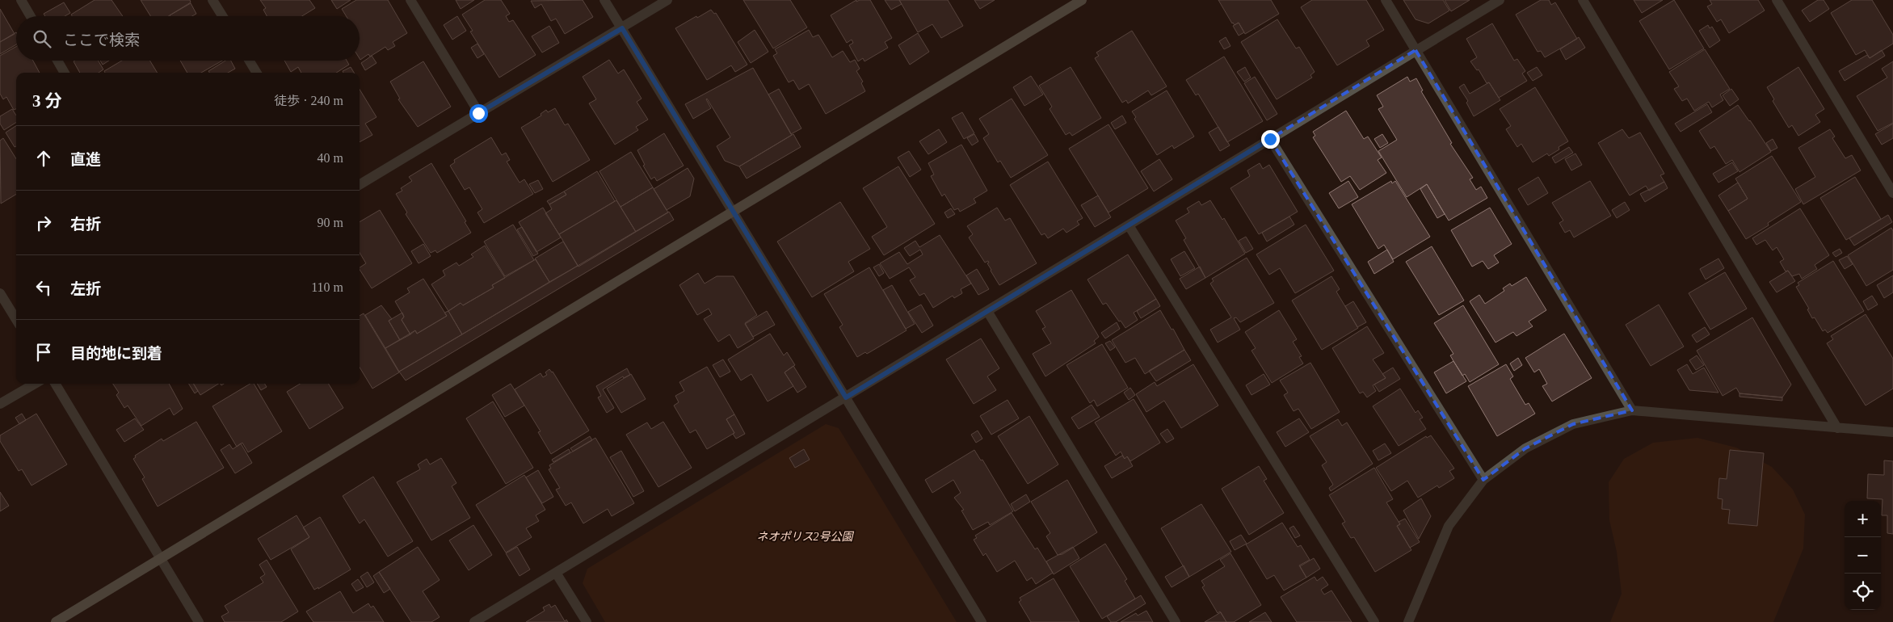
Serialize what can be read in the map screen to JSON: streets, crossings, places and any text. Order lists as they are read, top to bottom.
{
  "parks": ["ネオポリス2号公園"],
  "page": {
    "search": "ここで検索",
    "heading": ["3 分", "徒歩 · 240 m"],
    "list": [
      ["直進", "40 m"],
      ["右折", "90 m"],
      ["左折", "110 m"],
      "目的地に到着"
    ],
    "map_buttons": ["+", "−"]
  }
}
